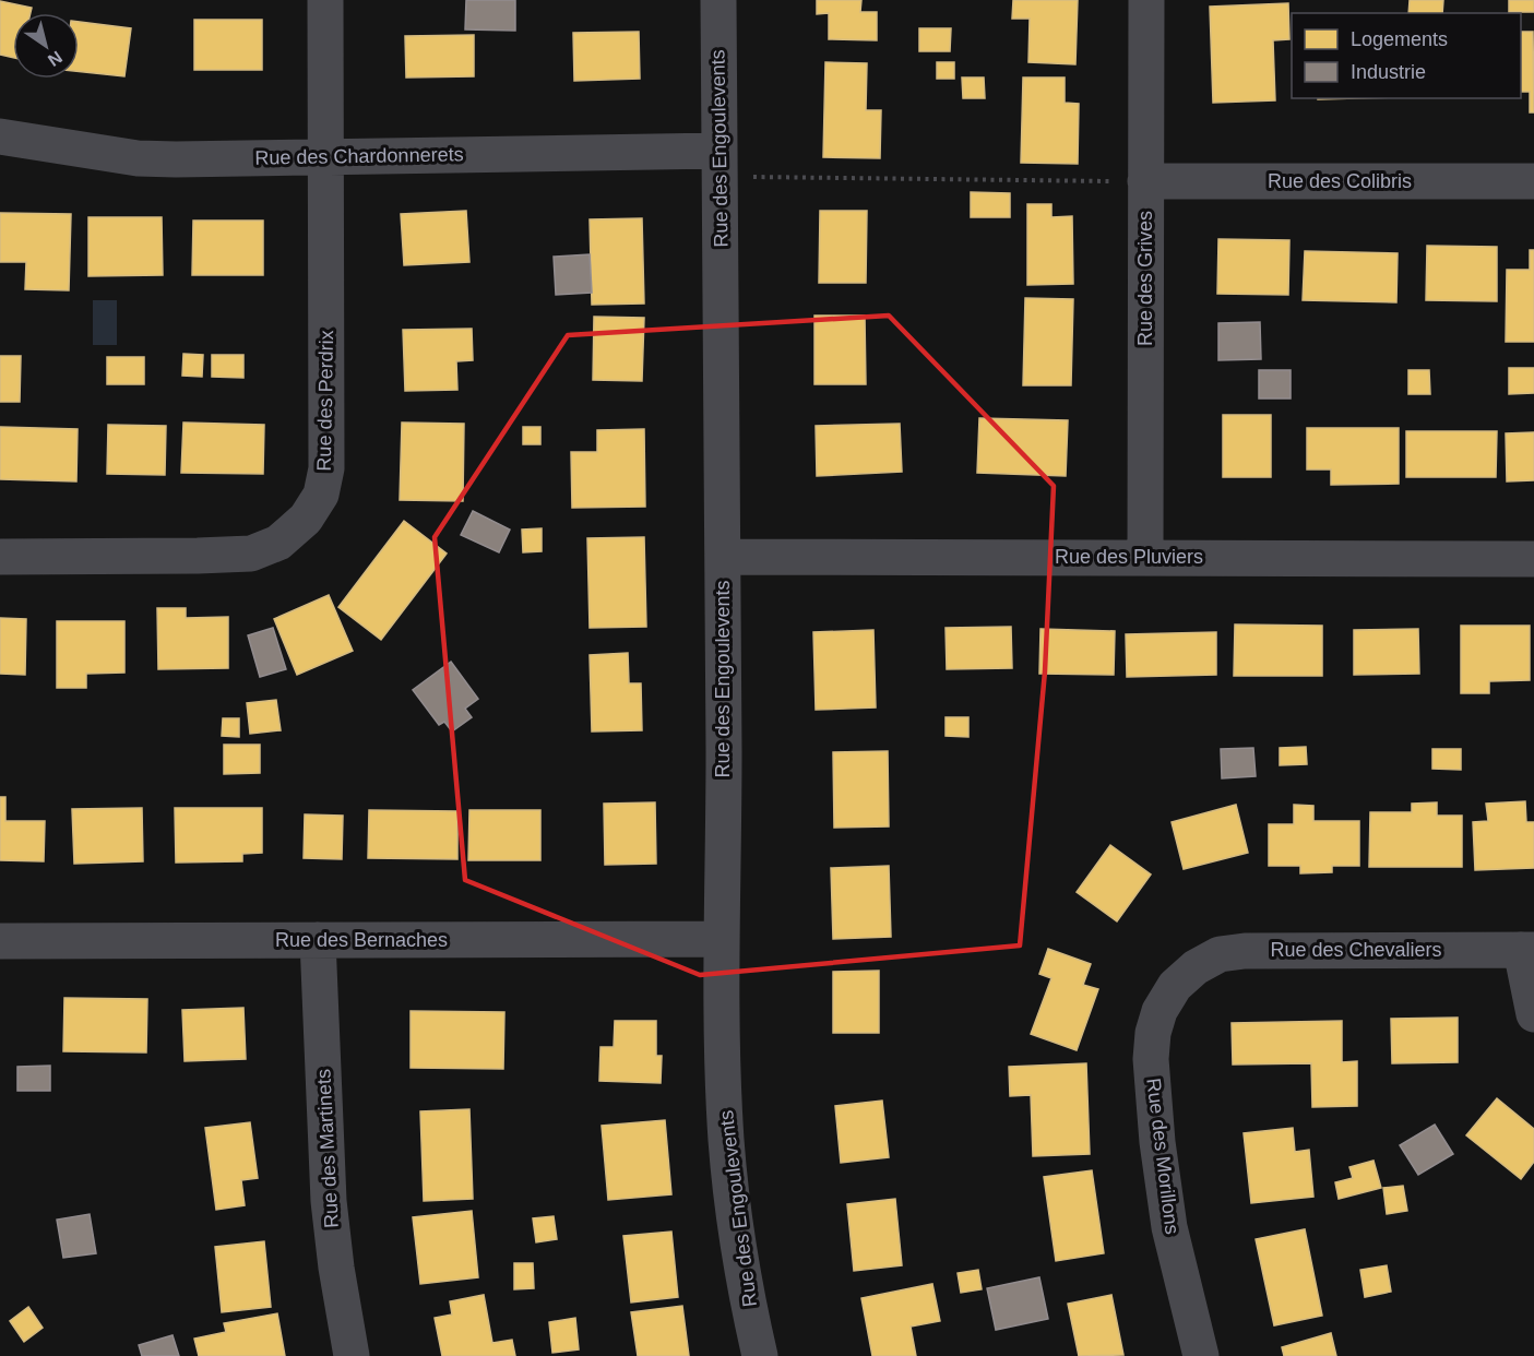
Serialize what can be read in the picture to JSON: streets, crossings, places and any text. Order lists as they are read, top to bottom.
{
  "streets": {
    "street": [
      "Rue des Engoulevents",
      "Rue des Chardonnerets",
      "Rue des Colibris",
      "Rue des Grives",
      "Rue des Perdrix",
      "Rue des Pluviers",
      "Rue des Bernaches",
      "Rue des Chevaliers",
      "Rue des Martinets",
      "Rue des Morillons"
    ]
  },
  "crossings": [
    ["Rue des Engoulevents", "Rue des Chardonnerets"],
    ["Rue des Engoulevents", "Rue des Pluviers"],
    ["Rue des Engoulevents", "Rue des Bernaches"],
    ["Rue des Chardonnerets", "Rue des Perdrix"],
    ["Rue des Colibris", "Rue des Grives"],
    ["Rue des Grives", "Rue des Pluviers"],
    ["Rue des Bernaches", "Rue des Martinets"],
    ["Rue des Chevaliers", "Rue des Morillons"]
  ],
  "legend": ["Logements", "Industrie"],
  "north": "bottom right"
}
